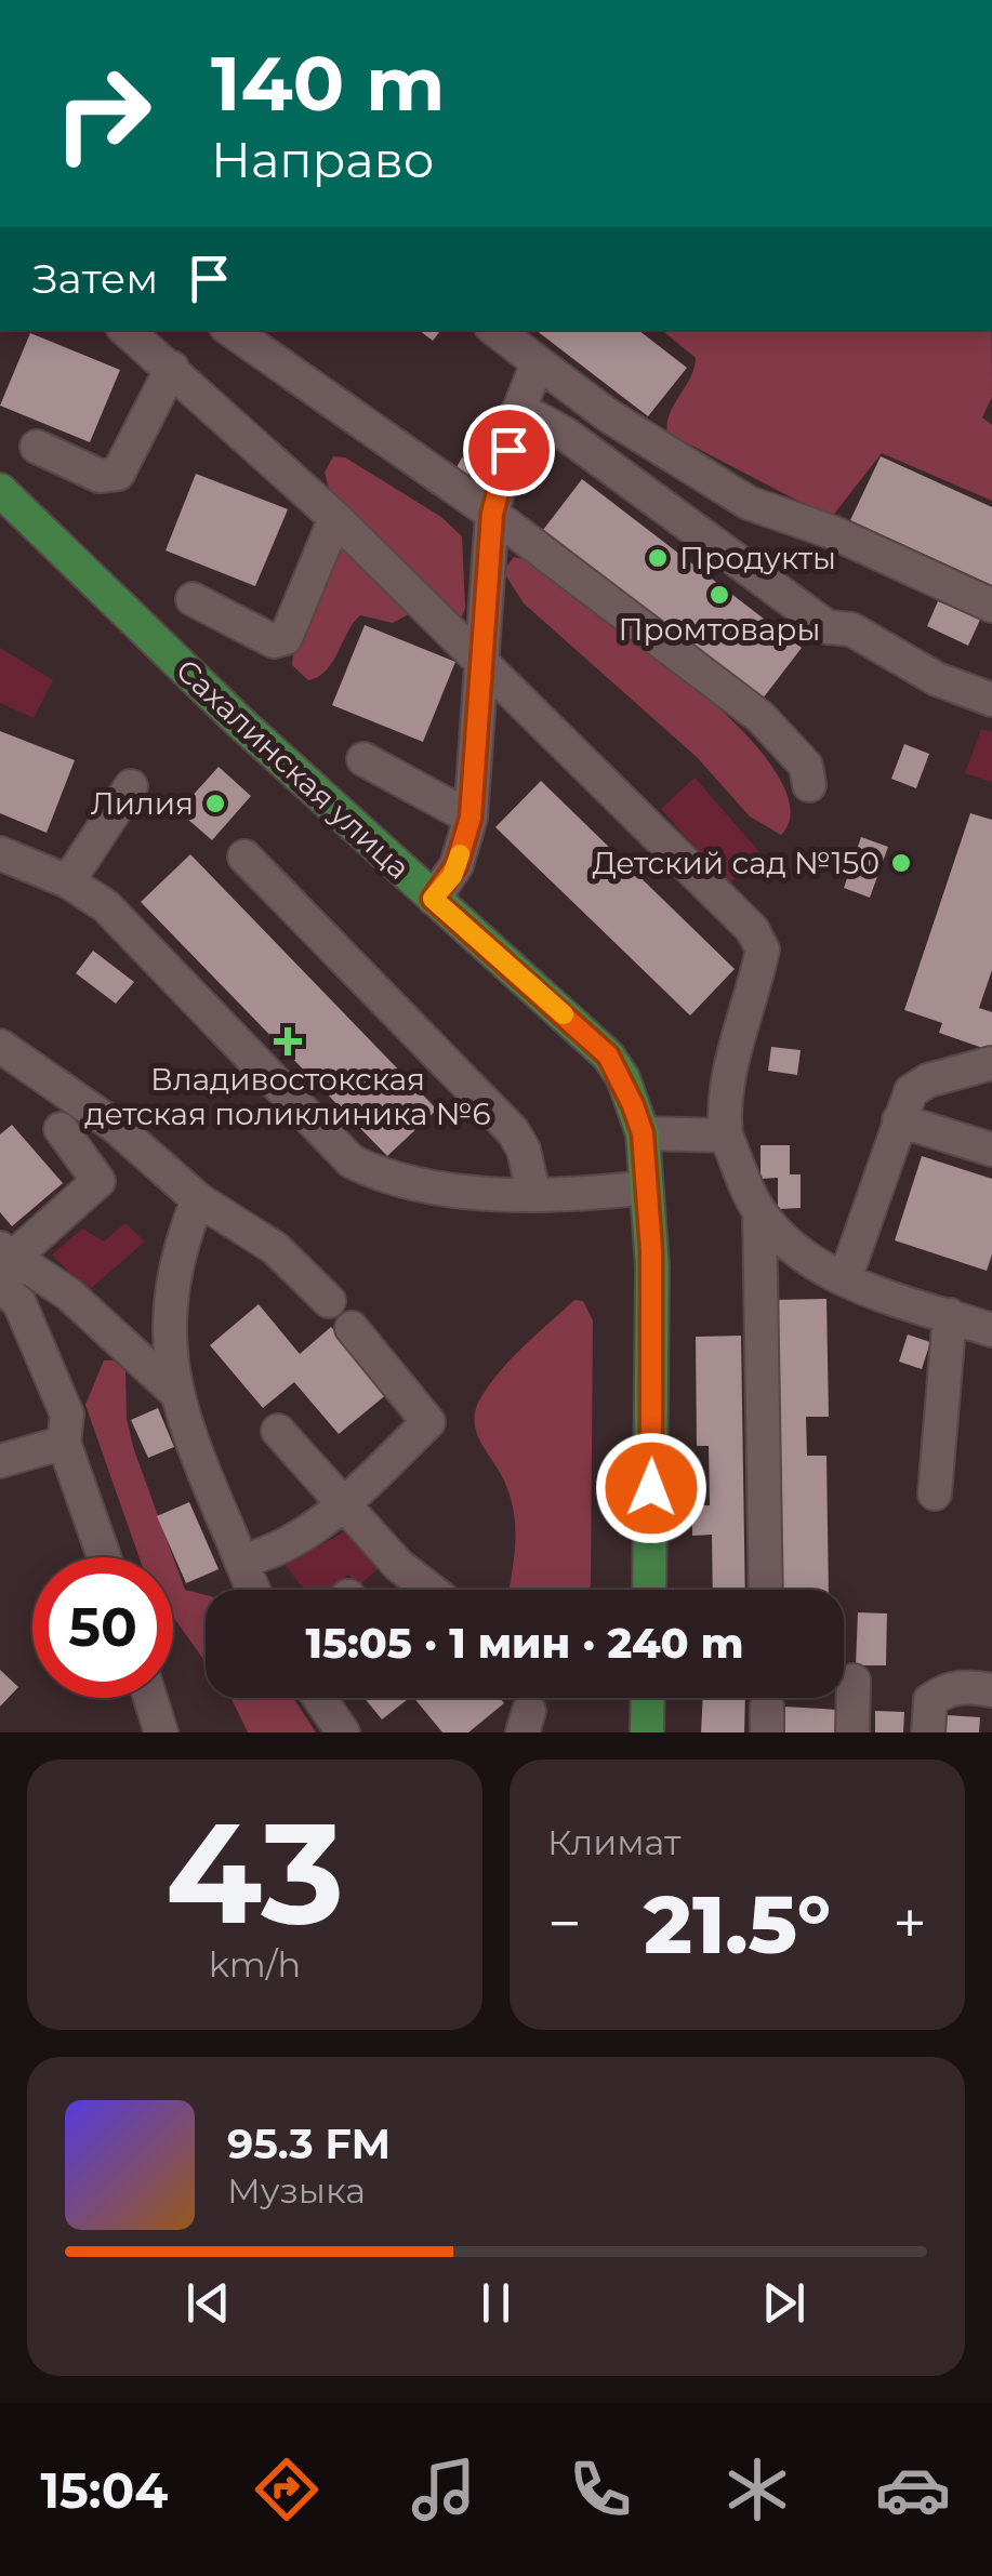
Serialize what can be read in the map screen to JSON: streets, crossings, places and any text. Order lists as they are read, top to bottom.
{
  "streets": {
    "main road": ["Сахалинская улица"]
  },
  "places": {
    "other": [
      "Продукты",
      "Промтовары",
      "Лилия",
      "Детский сад №150"
    ],
    "health": ["Владивостокская детская поликлиника №6"]
  },
  "page": {
    "turn": ["140 m", "Направо"],
    "then": "Затем",
    "limit": "50",
    "trip": "15:05 · 1 мин · 240 m",
    "tile": [
      ["43", "km/h"],
      "Климат"
    ],
    "heat": ["−", "21.5°", "+"],
    "song": ["95.3 FM", "Музыка"],
    "tabs": "15:04"
  }
}
